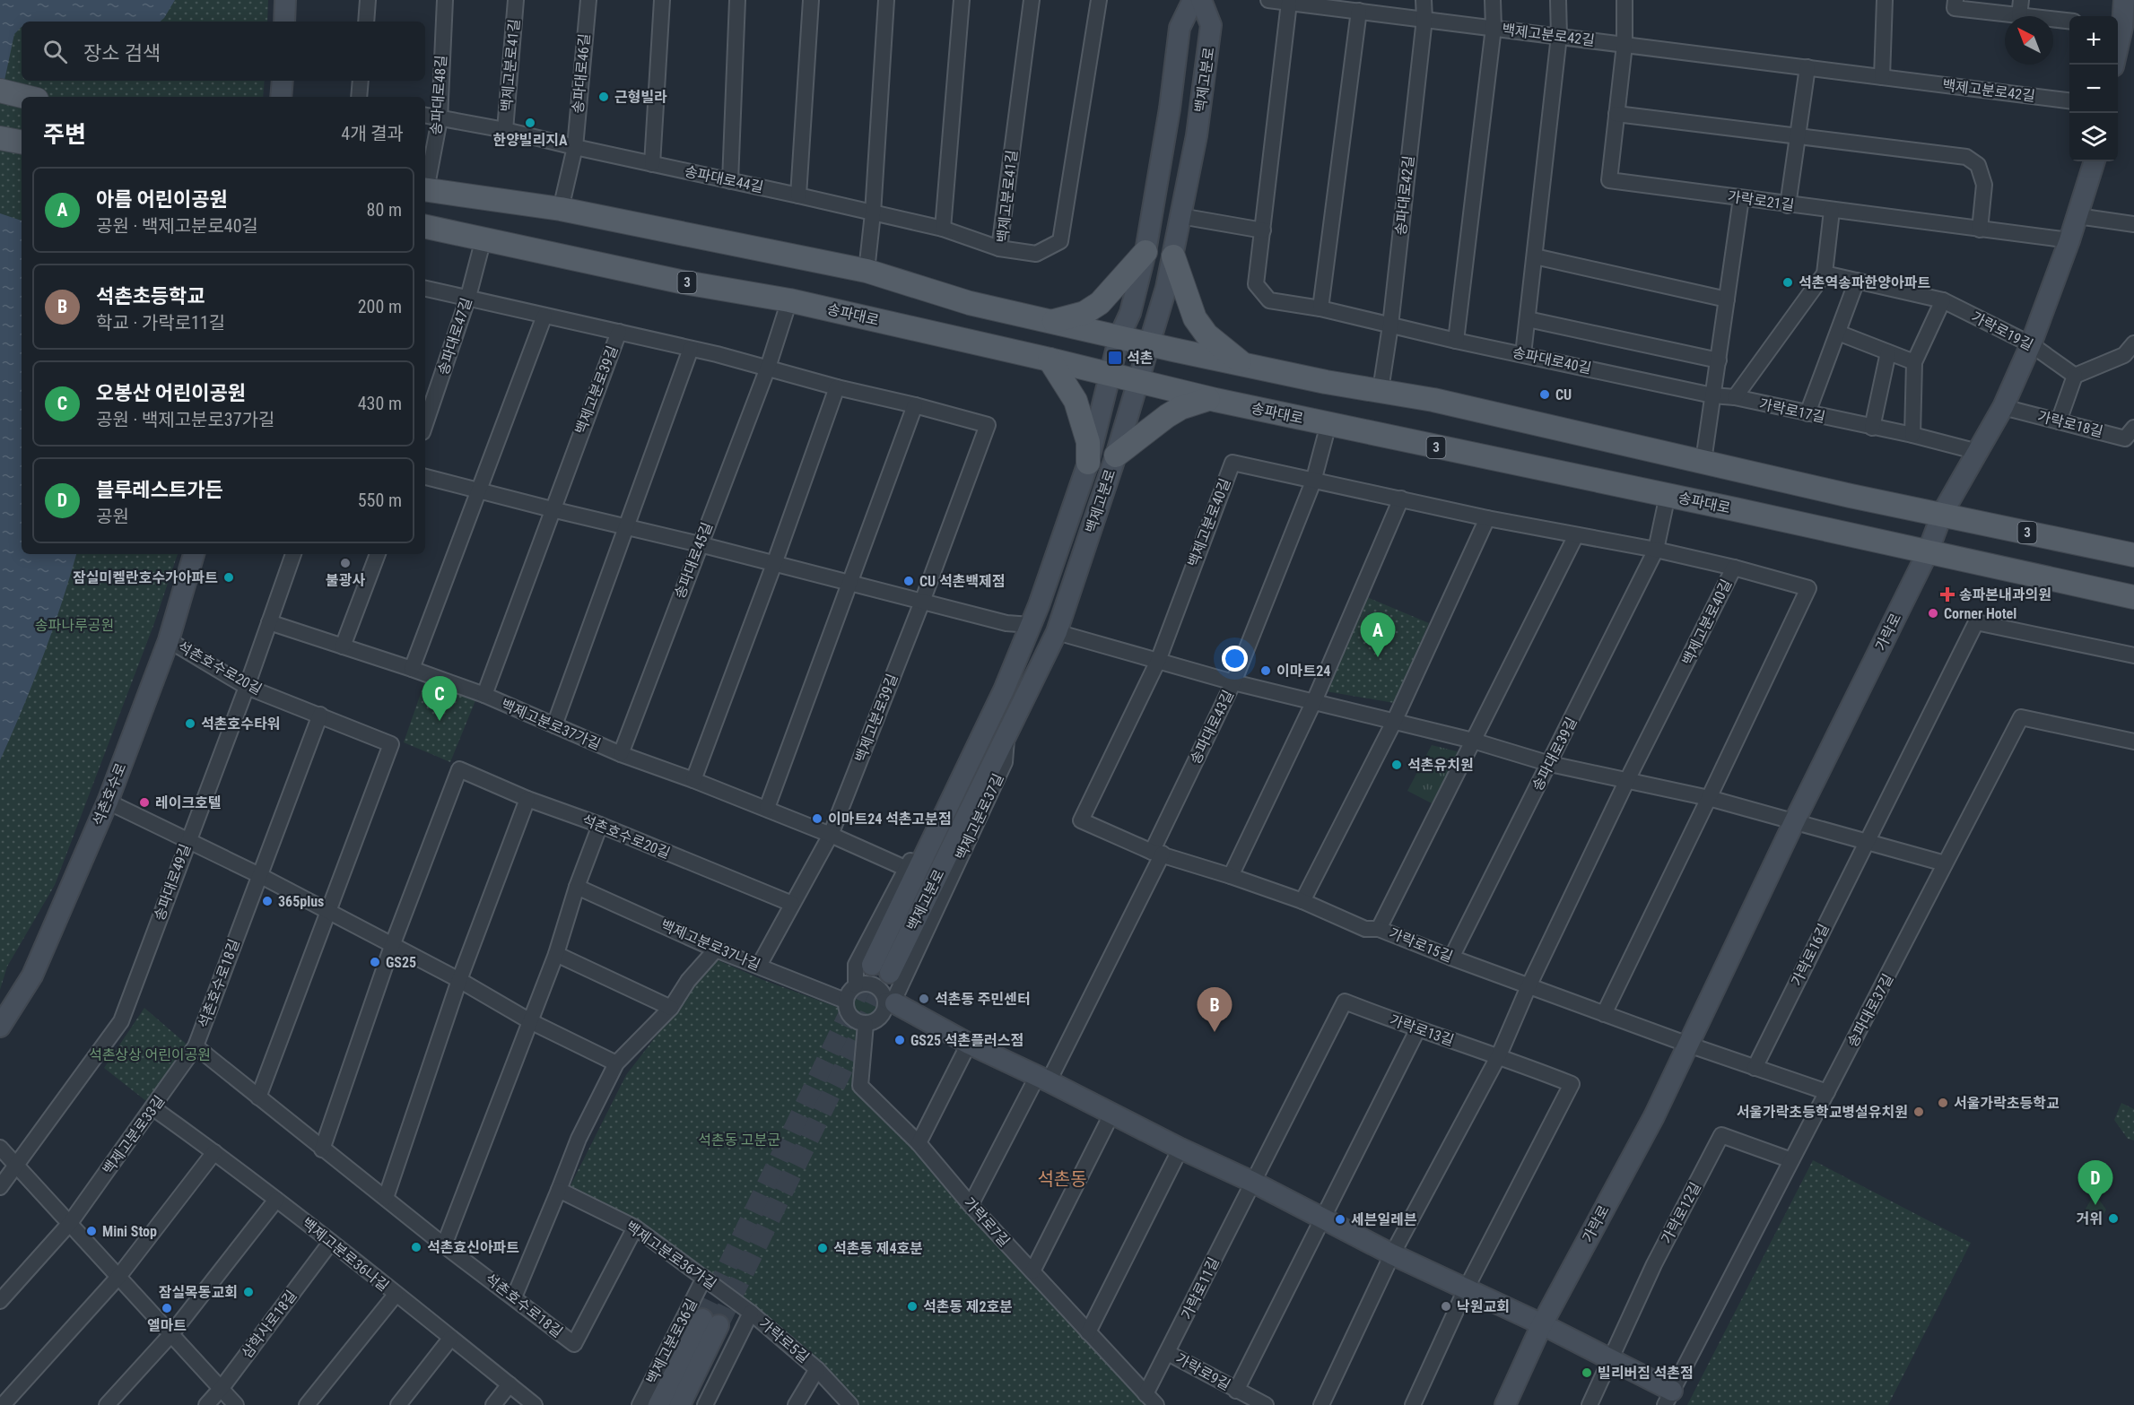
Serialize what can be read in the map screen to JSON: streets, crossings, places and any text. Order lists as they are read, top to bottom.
{
  "streets": {
    "main road": ["3", "송파대로"],
    "street": [
      "백제고분로42길",
      "백제고분로41길",
      "송파대로46길",
      "백제고분로",
      "송파대로48길",
      "송파대로44길",
      "송파대로42길",
      "가락로21길",
      "가락로19길",
      "송파대로47길",
      "송파대로40길",
      "백제고분로39길",
      "가락로17길",
      "가락로18길",
      "백제고분로40길",
      "송파대로45길",
      "가락로",
      "석촌호수로20길",
      "백제고분로37가길",
      "송파대로43길",
      "송파대로39길",
      "석촌호수로",
      "백제고분로37길",
      "송파대로49길",
      "백제고분로37나길",
      "가락로15길",
      "가락로16길",
      "석촌호수로18길",
      "송파대로37길",
      "가락로13길",
      "백제고분로33길",
      "가락로12길",
      "가락로7길",
      "백제고분로36나길",
      "백제고분로36가길",
      "가락로11길",
      "삼학사로18길",
      "가락로5길",
      "백제고분로36길",
      "가락로9길"
    ]
  },
  "crossings": [
    ["백제고분로42길", "송파대로42길"],
    ["백제고분로42길", "가락로21길"],
    ["백제고분로41길", "송파대로44길"],
    ["송파대로46길", "송파대로44길"],
    ["송파대로46길", "3"],
    ["백제고분로", "3"],
    ["백제고분로", "송파대로"],
    ["백제고분로", "백제고분로37길"],
    ["송파대로42길", "3"],
    ["송파대로42길", "송파대로40길"],
    ["가락로21길", "가락로"],
    ["3", "가락로"],
    ["송파대로", "송파대로47길"],
    ["송파대로", "송파대로45길"],
    ["송파대로", "가락로"],
    ["송파대로", "송파대로43길"],
    ["송파대로", "송파대로39길"],
    ["가락로19길", "가락로"],
    ["송파대로40길", "가락로17길"],
    ["백제고분로39길", "백제고분로37가길"],
    ["가락로17길", "가락로"],
    ["가락로18길", "가락로"],
    ["백제고분로40길", "송파대로43길"],
    ["백제고분로40길", "가락로15길"],
    ["송파대로45길", "백제고분로37가길"],
    ["가락로", "가락로15길"],
    ["석촌호수로20길", "석촌호수로"],
    ["석촌호수로20길", "송파대로49길"],
    ["석촌호수로20길", "석촌호수로18길"],
    ["백제고분로37가길", "송파대로49길"],
    ["송파대로43길", "가락로15길"],
    ["송파대로39길", "가락로15길"],
    ["백제고분로37길", "백제고분로37나길"],
    ["백제고분로37길", "가락로7길"],
    ["백제고분로37나길", "가락로7길"],
    ["석촌호수로18길", "백제고분로33길"],
    ["석촌호수로18길", "백제고분로36가길"],
    ["송파대로37길", "가락로12길"],
    ["가락로13길", "가락로11길"],
    ["백제고분로33길", "백제고분로36나길"],
    ["가락로7길", "가락로11길"],
    ["백제고분로36나길", "삼학사로18길"],
    ["백제고분로36가길", "가락로5길"],
    ["백제고분로36가길", "백제고분로36길"],
    ["가락로11길", "가락로9길"]
  ],
  "districts": ["석촌동"],
  "parks": ["송파나루공원", "석촌상상 어린이공원", "석촌동 고분군"],
  "places": {
    "other": [
      "근형빌라",
      "한양빌리지A",
      "석촌역송파한양아파트",
      "CU",
      "불광사",
      "잠실미켈란호수가아파트",
      "CU 석촌백제점",
      "Corner Hotel",
      "이마트24",
      "석촌호수타워",
      "석촌유치원",
      "레이크호텔",
      "이마트24 석촌고분점",
      "365plus",
      "GS25",
      "석촌동 주민센터",
      "GS25 석촌플러스점",
      "서울가락초등학교",
      "서울가락초등학교병설유치원",
      "거위",
      "세븐일레븐",
      "Mini Stop",
      "석촌효신아파트",
      "석촌동 제4호분",
      "잠실목동교회",
      "석촌동 제2호분",
      "낙원교회",
      "엘마트",
      "빌리버짐 석촌점"
    ],
    "transit": ["석촌"],
    "health": ["송파본내과의원"]
  },
  "north": "top left",
  "page": {
    "map_buttons": ["+", "−"],
    "search": "장소 검색",
    "heading": ["주변", "4개 결과"],
    "list": [
      {
        "mark": "A",
        "name": "아름 어린이공원",
        "note": "공원 · 백제고분로40길",
        "value": "80 m"
      },
      {
        "mark": "B",
        "name": "석촌초등학교",
        "note": "학교 · 가락로11길",
        "value": "200 m"
      },
      {
        "mark": "C",
        "name": "오봉산 어린이공원",
        "note": "공원 · 백제고분로37가길",
        "value": "430 m"
      },
      {
        "mark": "D",
        "name": "블루레스트가든",
        "note": "공원",
        "value": "550 m"
      }
    ],
    "pins": [
      "A",
      "C",
      "B",
      "D"
    ]
  }
}
